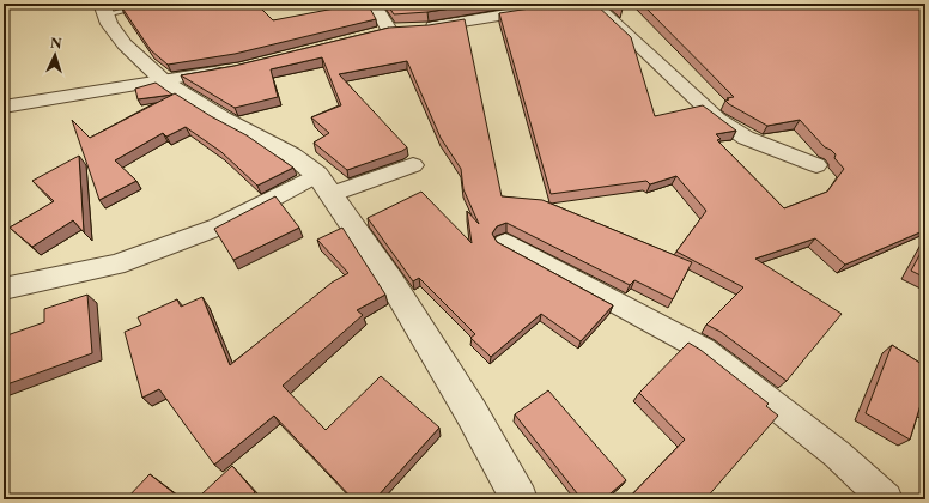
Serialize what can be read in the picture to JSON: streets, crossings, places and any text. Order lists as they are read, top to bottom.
{
  "north": "top"
}
